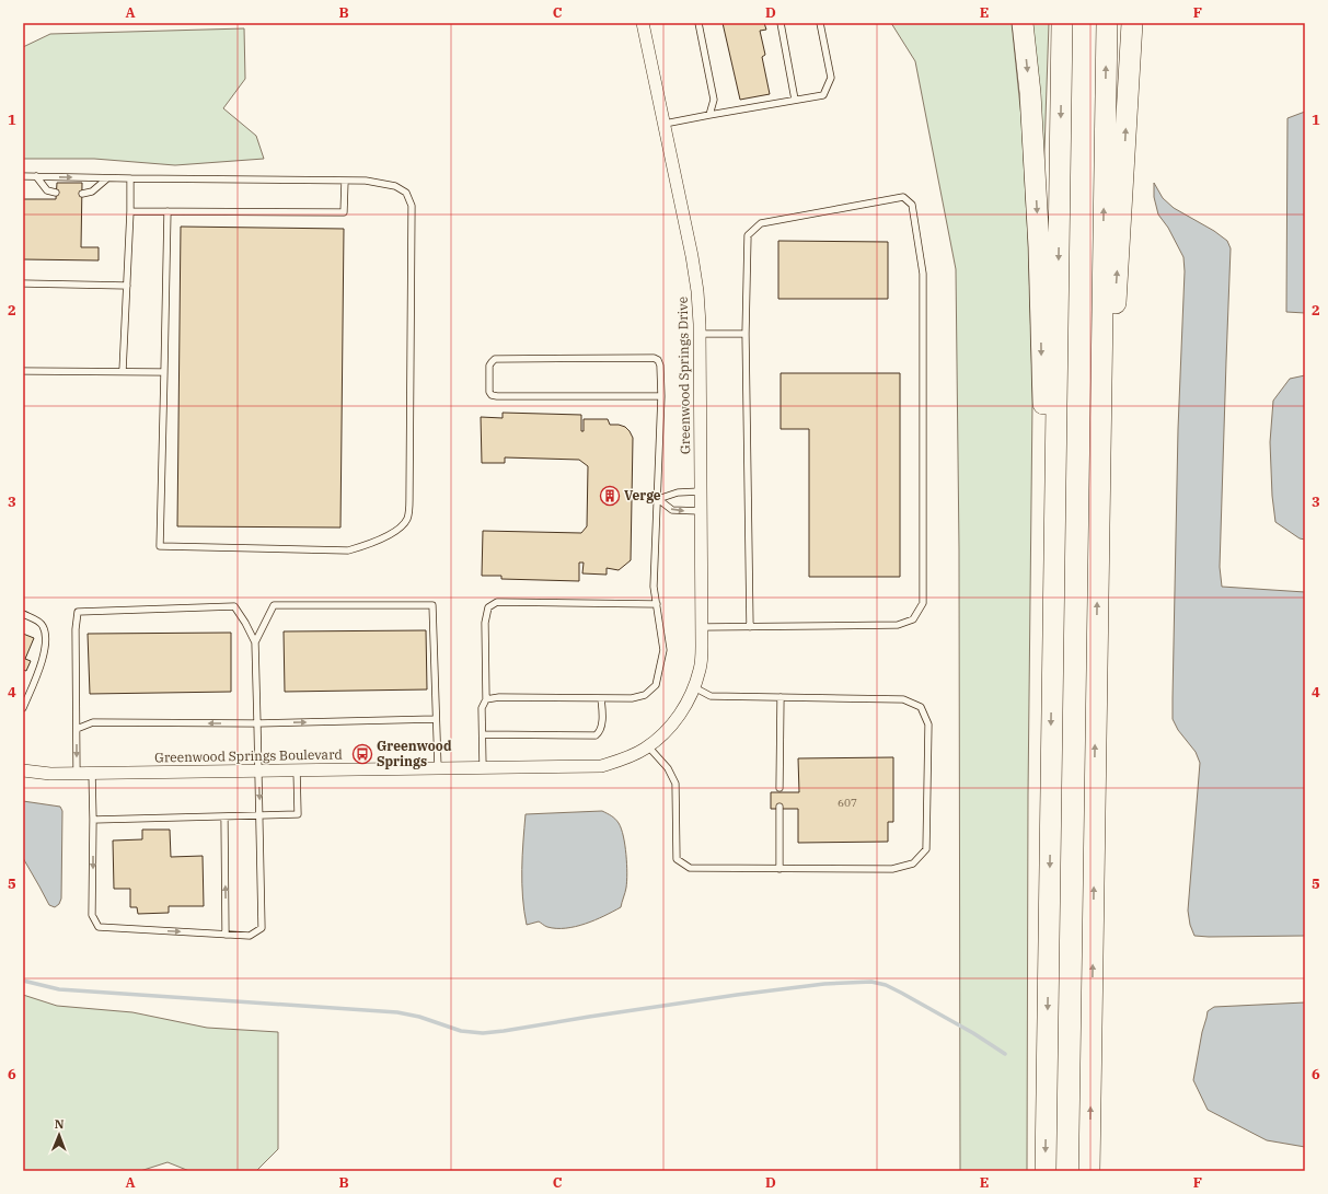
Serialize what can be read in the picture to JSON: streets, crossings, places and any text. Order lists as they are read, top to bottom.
{
  "streets": {
    "street": ["Greenwood Springs Drive", "Greenwood Springs Boulevard"]
  },
  "crossings": [
    ["Greenwood Springs Drive", "Greenwood Springs Boulevard"]
  ],
  "places": {
    "building": ["Verge"],
    "bus stop": ["Greenwood Springs"]
  },
  "house_numbers": ["607"],
  "north": "top",
  "grid": {
    "columns": [
      "A",
      "B",
      "C",
      "D",
      "E",
      "F"
    ],
    "rows": [
      "1",
      "2",
      "3",
      "4",
      "5",
      "6"
    ]
  }
}
